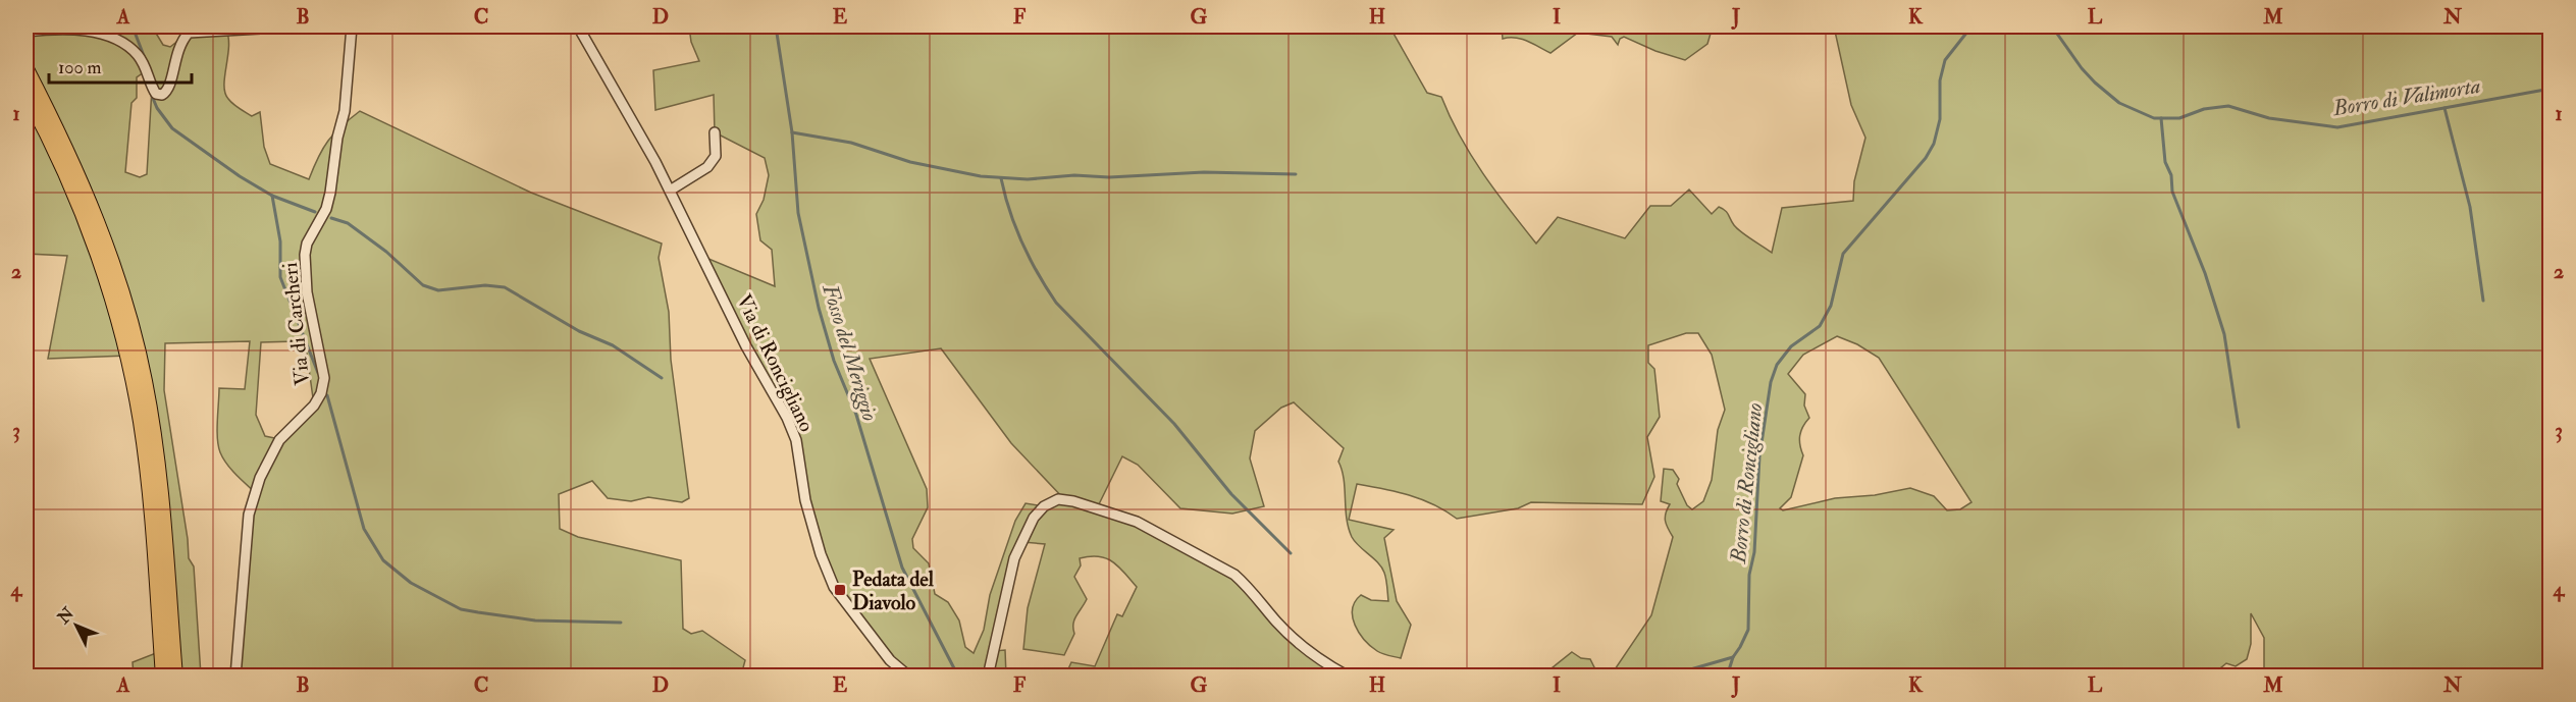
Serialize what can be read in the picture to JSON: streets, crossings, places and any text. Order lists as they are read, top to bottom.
{
  "streets": {
    "street": ["Via di Carcheri", "Via di Roncigliano"]
  },
  "water": ["Borro di Valimorta", "Fosso del Meriggio", "Borro di Roncigliano"],
  "places": {
    "transit": ["Pedata del Diavolo"]
  },
  "scale_bar": "100 m",
  "north": "top left",
  "grid": {
    "columns": [
      "A",
      "B",
      "C",
      "D",
      "E",
      "F",
      "G",
      "H",
      "I",
      "J",
      "K",
      "L",
      "M",
      "N"
    ],
    "rows": [
      "1",
      "2",
      "3",
      "4"
    ]
  }
}
